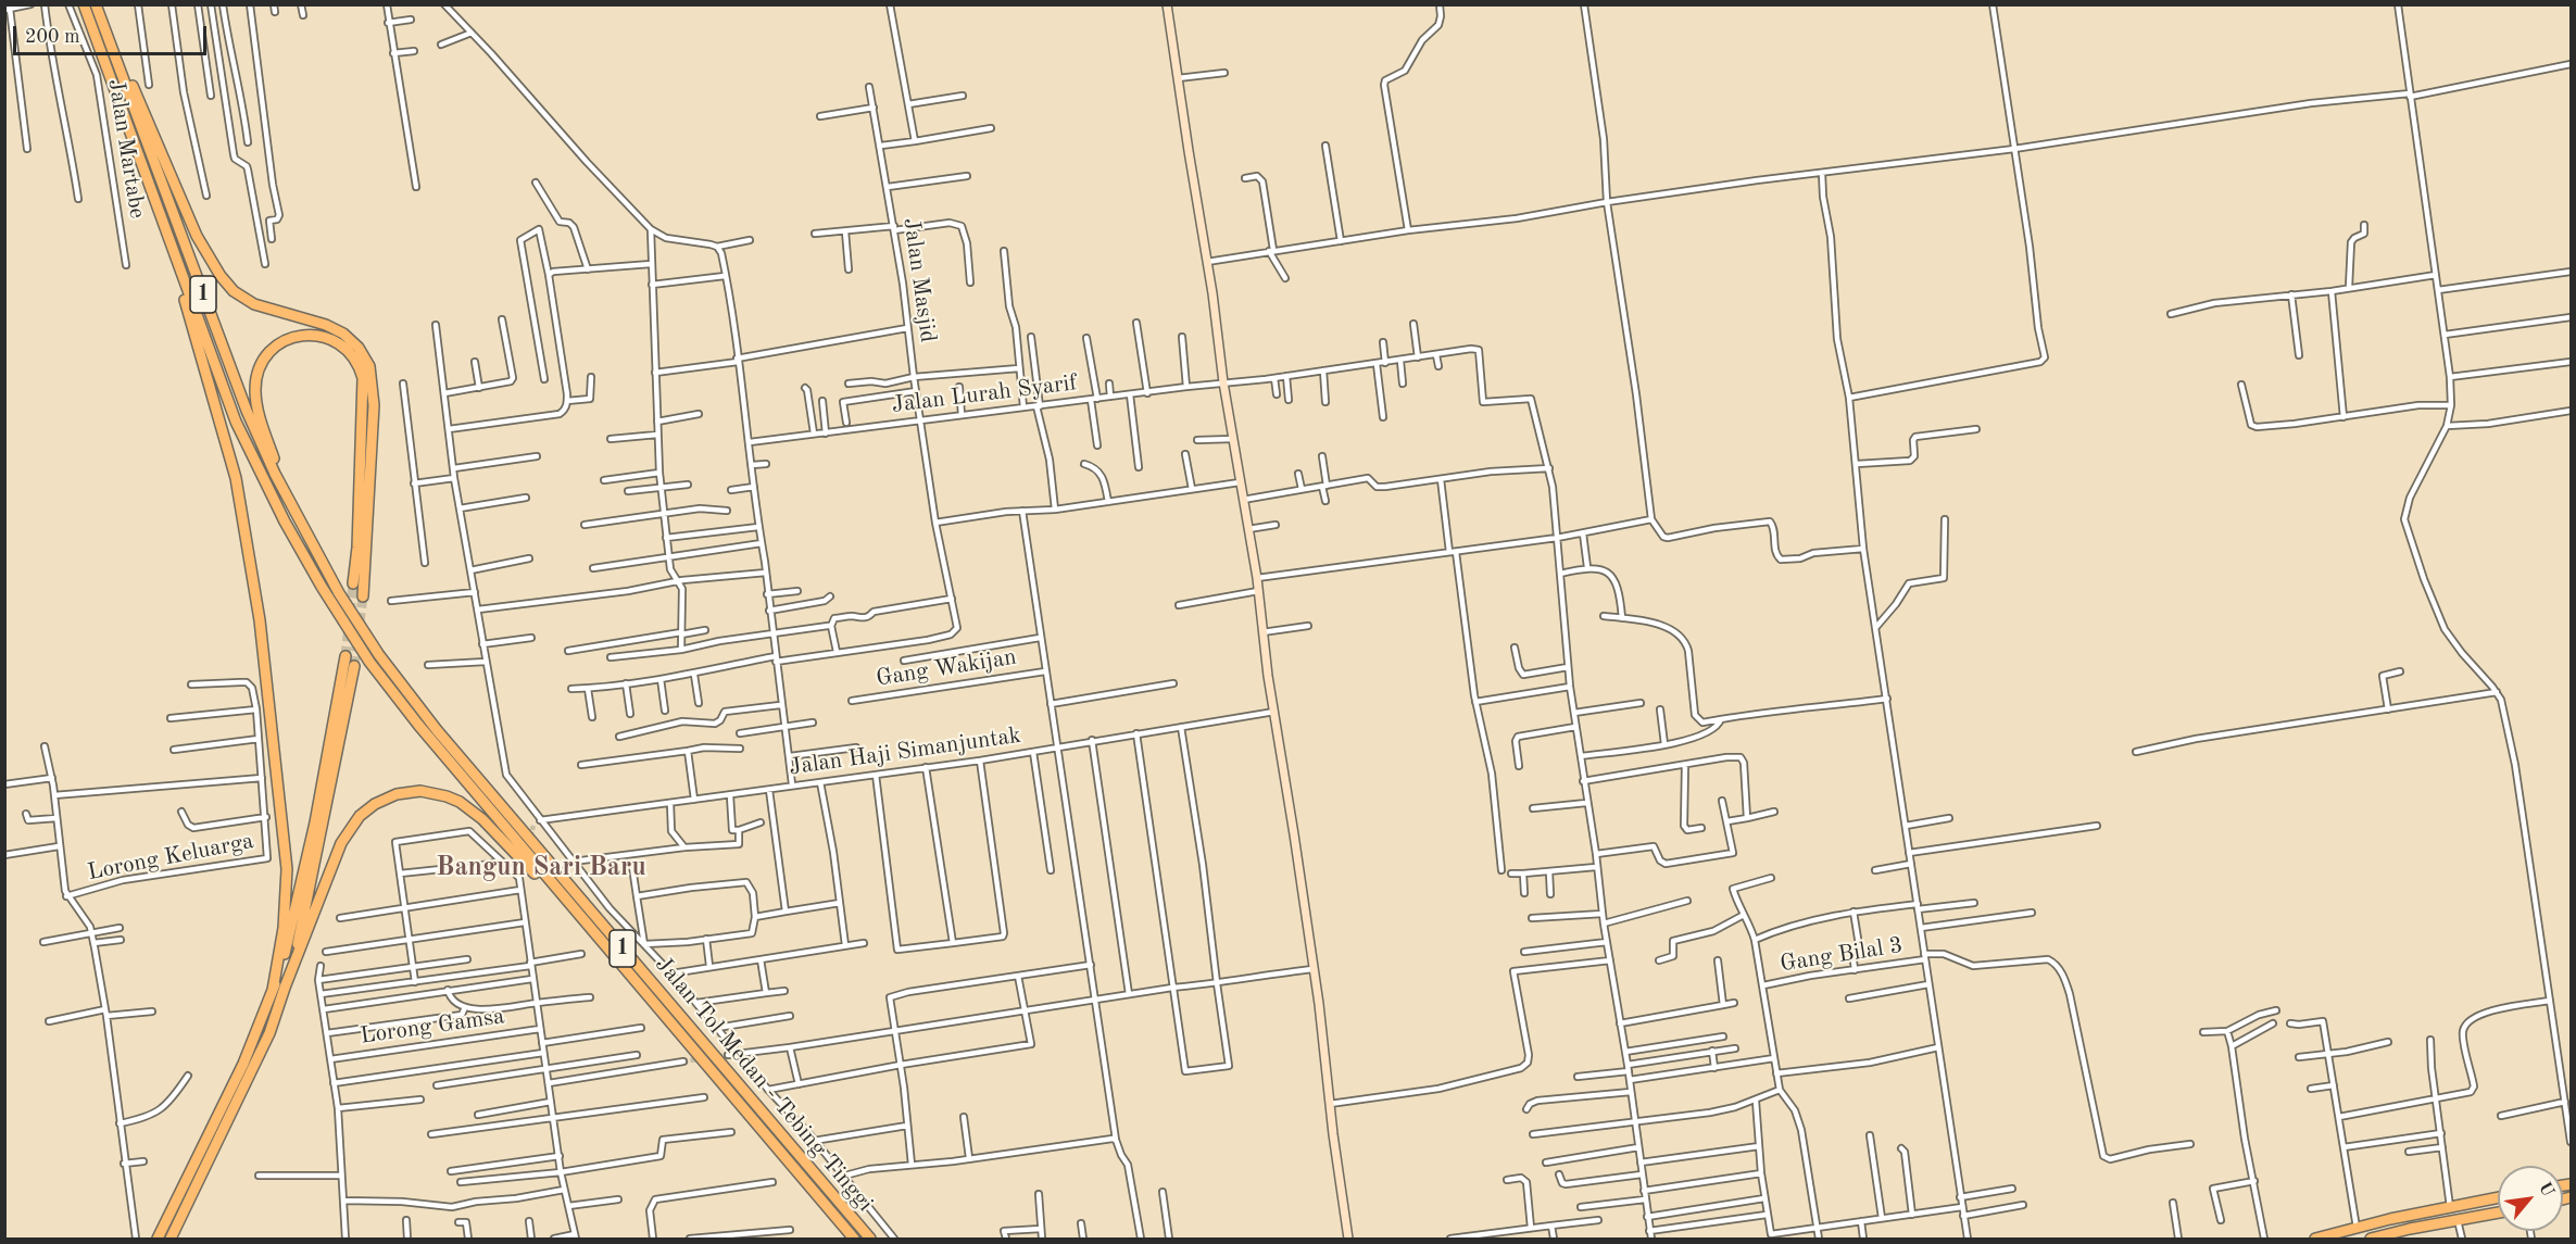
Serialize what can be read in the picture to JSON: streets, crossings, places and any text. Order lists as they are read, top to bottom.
{
  "streets": {
    "highway": ["1", "Jalan Tol Medan - Tebing Tinggi"],
    "street": [
      "Jalan Martabe",
      "Jalan Masjid",
      "Jalan Lurah Syarif",
      "Gang Wakijan",
      "Jalan Haji Simanjuntak",
      "Lorong Keluarga",
      "Gang Bilal 3",
      "Lorong Gamsa"
    ]
  },
  "crossings": [
    ["Jalan Masjid", "Jalan Lurah Syarif"],
    ["1", "Jalan Tol Medan - Tebing Tinggi"]
  ],
  "districts": ["Bangun Sari Baru"],
  "scale_bar": "200 m",
  "north": "top right"
}
